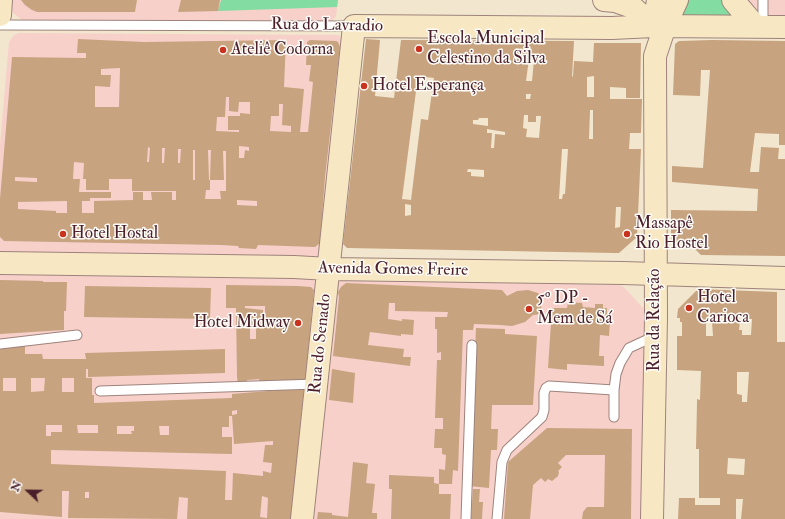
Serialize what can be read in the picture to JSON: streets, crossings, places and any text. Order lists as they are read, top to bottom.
{
  "streets": {
    "street": [
      "Rua do Lavradio",
      "Avenida Gomes Freire",
      "Rua da Relação",
      "Rua do Senado"
    ]
  },
  "crossings": [
    ["Rua do Lavradio", "Rua da Relação"],
    ["Rua do Lavradio", "Rua do Senado"],
    ["Avenida Gomes Freire", "Rua da Relação"],
    ["Avenida Gomes Freire", "Rua do Senado"]
  ],
  "places": [
    "Escola Municipal Celestino da Silva",
    "Ateliê Codorna",
    "Hotel Esperança",
    "Hotel Hostal",
    "Massapê Rio Hostel",
    "Hotel Carioca",
    "5º DP - Mem de Sá",
    "Hotel Midway"
  ],
  "north": "left"
}
